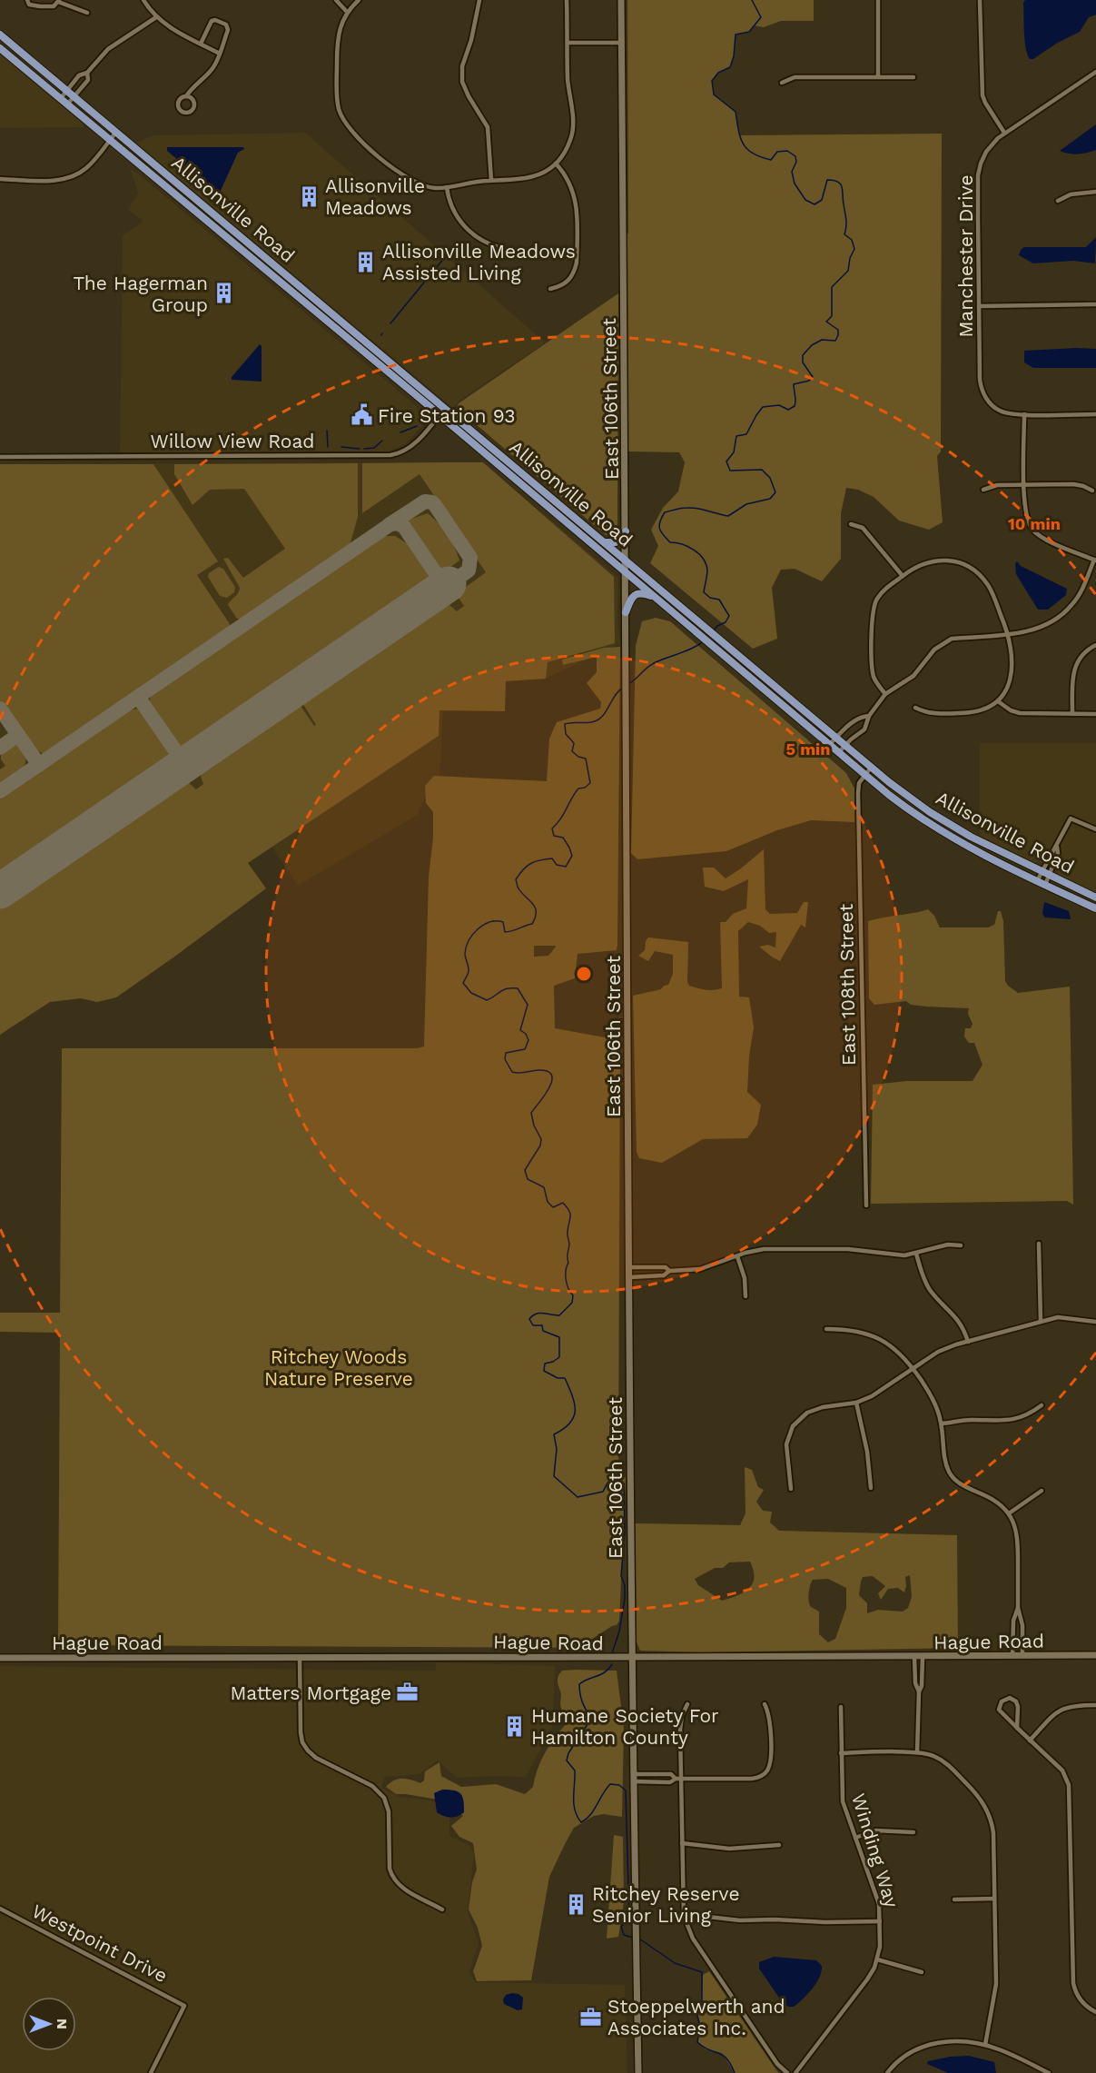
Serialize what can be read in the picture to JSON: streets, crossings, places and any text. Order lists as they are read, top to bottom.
{
  "streets": {
    "main road": ["Allisonville Road"],
    "street": [
      "Manchester Drive",
      "East 106th Street",
      "Willow View Road",
      "East 108th Street",
      "Hague Road",
      "Winding Way",
      "Westpoint Drive"
    ]
  },
  "crossings": [
    ["Allisonville Road", "East 106th Street"],
    ["Allisonville Road", "Willow View Road"],
    ["Allisonville Road", "East 108th Street"],
    ["East 106th Street", "Hague Road"]
  ],
  "parks": ["Ritchey Woods Nature Preserve"],
  "places": {
    "building": [
      "Allisonville Meadows",
      "Allisonville Meadows Assisted Living",
      "The Hagerman Group",
      "Humane Society For Hamilton County",
      "Ritchey Reserve Senior Living"
    ],
    "public building": ["Fire Station 93"],
    "office": ["Matters Mortgage", "Stoeppelwerth and Associates Inc."]
  },
  "north": "right",
  "rings": ["10 min", "5 min"]
}
